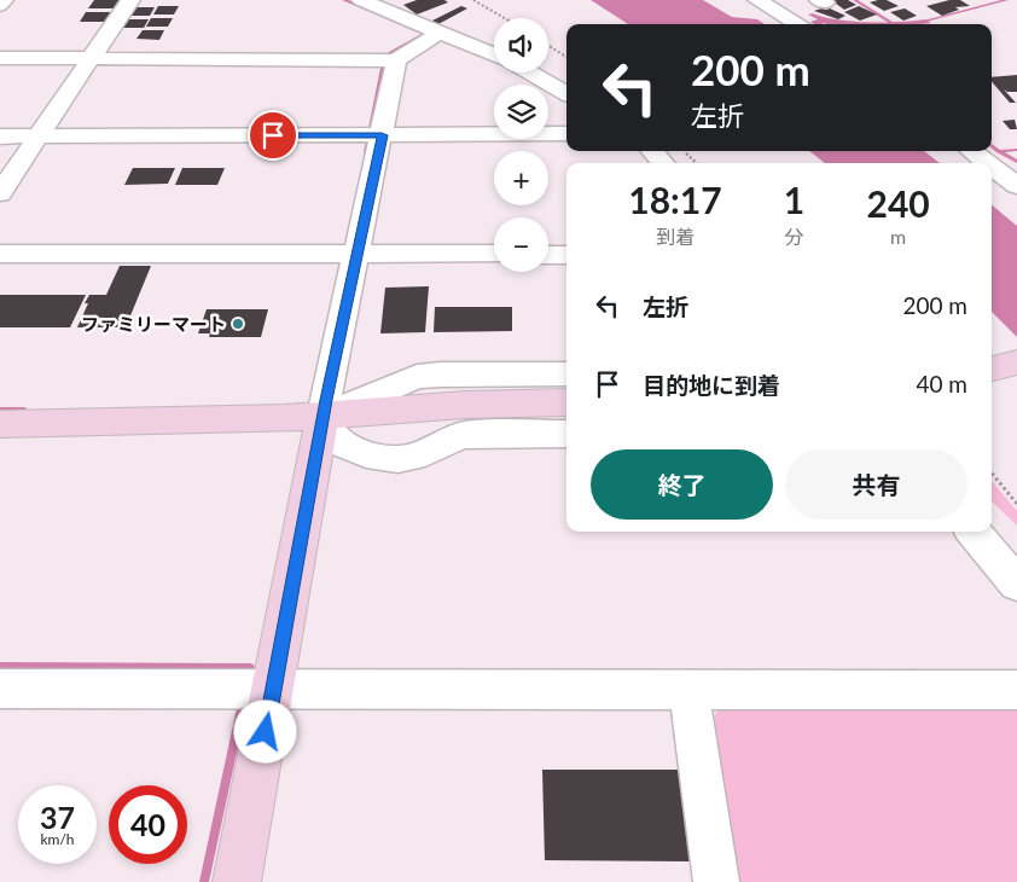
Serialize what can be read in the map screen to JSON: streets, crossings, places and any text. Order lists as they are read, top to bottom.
{
  "places": ["ファミリーマート"],
  "page": {
    "map_buttons": ["+", "−"],
    "turn": ["200 m", "左折"],
    "eta": [
      "18:17",
      "到着",
      "1",
      "分",
      "240",
      "m"
    ],
    "list": [
      {
        "name": "左折",
        "value": "200 m"
      },
      {
        "name": "目的地に到着",
        "value": "40 m"
      }
    ],
    "buttons": ["終了", "共有"],
    "speed": "37 km/h",
    "limit": "40"
  }
}
